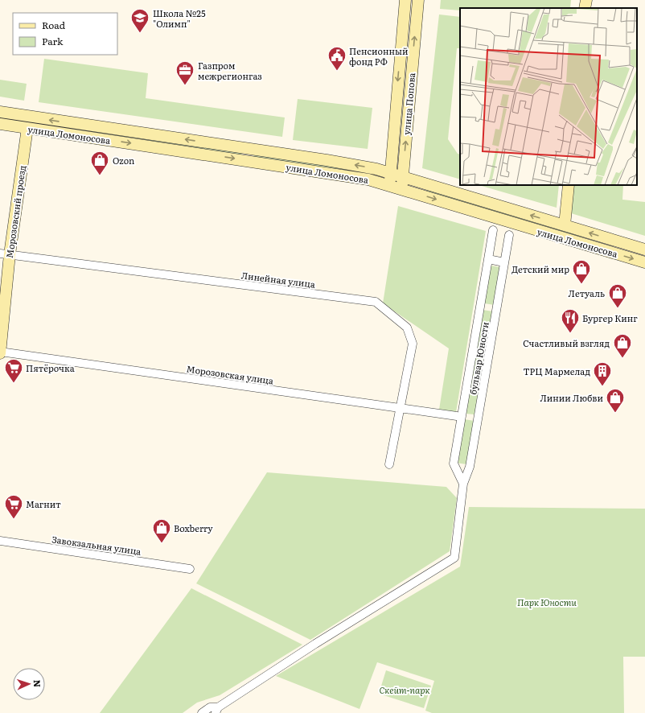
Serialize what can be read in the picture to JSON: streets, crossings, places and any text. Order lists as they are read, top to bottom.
{
  "streets": {
    "main road": ["улица Попова", "улица Ломоносова", "Морозовский проезд"],
    "street": [
      "Линейная улица",
      "бульвар Юности",
      "Морозовская улица",
      "Завокзальная улица"
    ]
  },
  "crossings": [
    ["улица Попова", "улица Ломоносова"],
    ["улица Ломоносова", "Морозовский проезд"],
    ["Морозовский проезд", "Линейная улица"],
    ["Морозовский проезд", "Морозовская улица"],
    ["Линейная улица", "Морозовская улица"]
  ],
  "parks": ["Парк Юности", "Скейт-парк"],
  "places": {
    "school or university": ["Школа №25 \"Олимп\""],
    "public building": ["Пенсионный фонд РФ"],
    "office": ["Газпром межрегионгаз"],
    "shop": [
      "Ozon",
      "Детский мир",
      "Летуаль",
      "Счастливый взгляд",
      "Линии Любви",
      "Boxberry"
    ],
    "restaurant": ["Бургер Кинг"],
    "supermarket": ["Пятёрочка", "Магнит"],
    "building": ["ТРЦ Мармелад"]
  },
  "legend": ["Road", "Park"],
  "north": "right"
}
